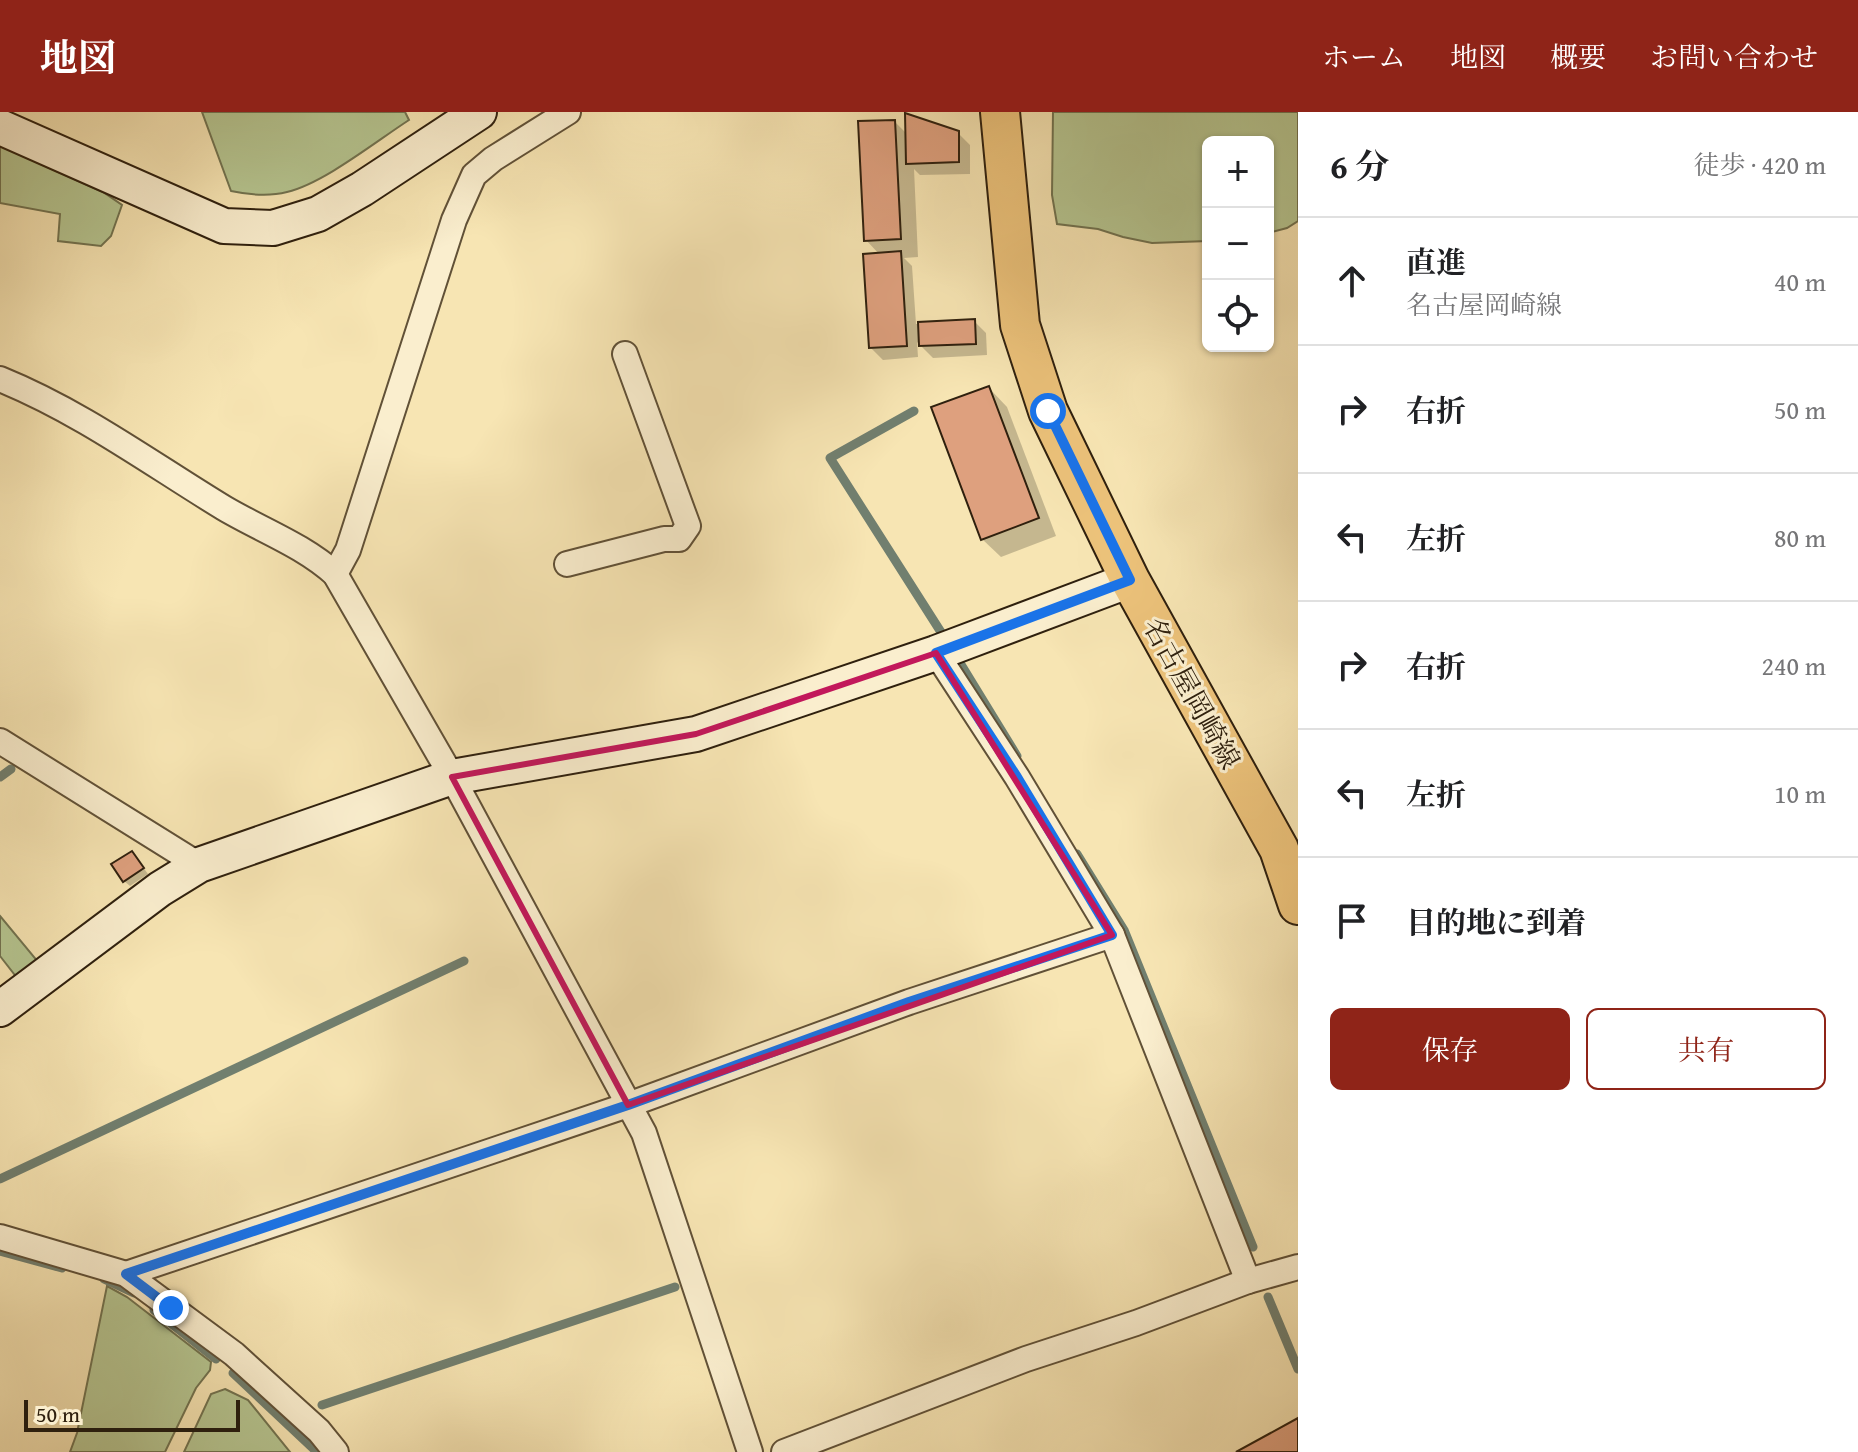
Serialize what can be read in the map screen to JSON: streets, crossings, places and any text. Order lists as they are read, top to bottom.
{
  "streets": {
    "main road": ["名古屋岡崎線"]
  },
  "scale_bar": "50 m",
  "page": {
    "header": "地図",
    "nav": [
      "ホーム",
      "地図",
      "概要",
      "お問い合わせ"
    ],
    "heading": ["6 分", "徒歩 · 420 m"],
    "map_buttons": ["+", "−"],
    "list": [
      ["直進", "名古屋岡崎線", "40 m"],
      ["右折", "50 m"],
      ["左折", "80 m"],
      ["右折", "240 m"],
      ["左折", "10 m"],
      "目的地に到着"
    ],
    "buttons": ["保存", "共有"],
    "scale": "50 m"
  }
}
